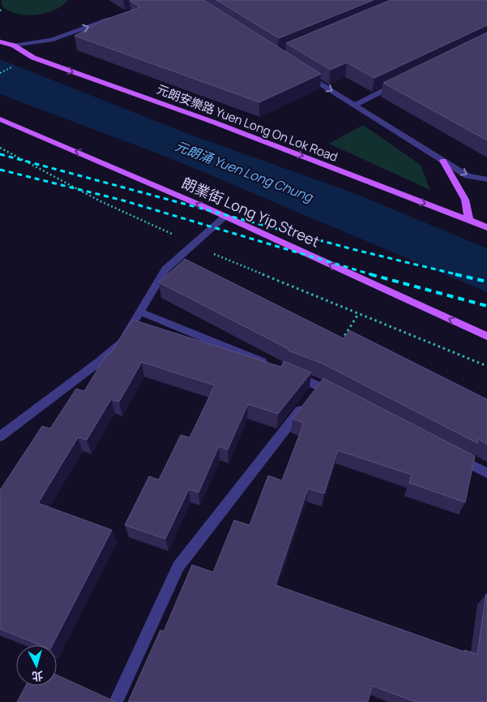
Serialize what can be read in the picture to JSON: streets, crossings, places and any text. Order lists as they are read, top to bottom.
{
  "streets": {
    "main road": ["元朗安樂路 Yuen Long On Lok Road", "朗業街 Long Yip Street"]
  },
  "one_way": ["元朗安樂路 Yuen Long On Lok Road", "朗業街 Long Yip Street"],
  "water": ["元朗涌 Yuen Long Chung"],
  "north": "bottom"
}
